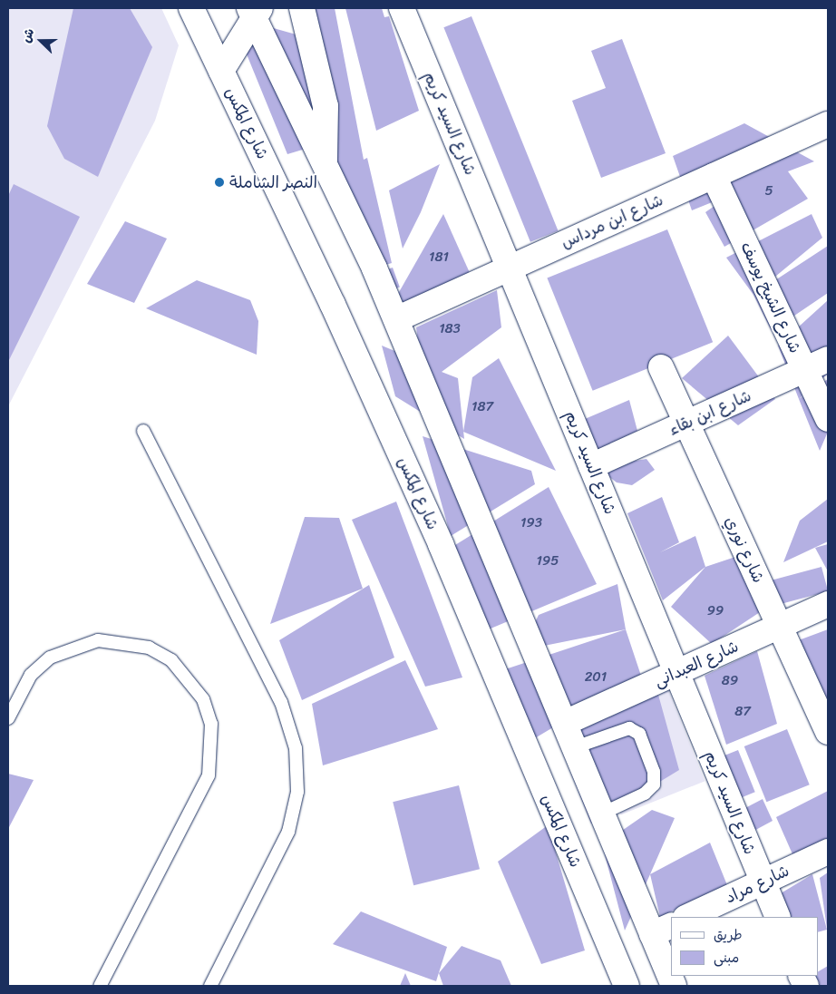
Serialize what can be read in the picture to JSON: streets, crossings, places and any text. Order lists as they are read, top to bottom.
{
  "streets": {
    "street": [
      "شارع المكس",
      "شارع السيد كريم",
      "شارع ابن مرداس",
      "شارع الشيخ يوسف",
      "شارع ابن بقاء",
      "شارع نوري",
      "شارع العبدانى",
      "شارع مراد"
    ]
  },
  "crossings": [
    ["شارع السيد كريم", "شارع ابن مرداس"],
    ["شارع السيد كريم", "شارع ابن بقاء"],
    ["شارع السيد كريم", "شارع العبدانى"],
    ["شارع السيد كريم", "شارع مراد"],
    ["شارع ابن مرداس", "شارع الشيخ يوسف"],
    ["شارع الشيخ يوسف", "شارع ابن بقاء"],
    ["شارع ابن بقاء", "شارع نوري"],
    ["شارع نوري", "شارع العبدانى"]
  ],
  "places": ["النصر الشاملة"],
  "house_numbers": [
    "5",
    "181",
    "183",
    "187",
    "193",
    "195",
    "99",
    "201",
    "89",
    "87"
  ],
  "legend": ["طريق", "مبنى"],
  "north": "left"
}
